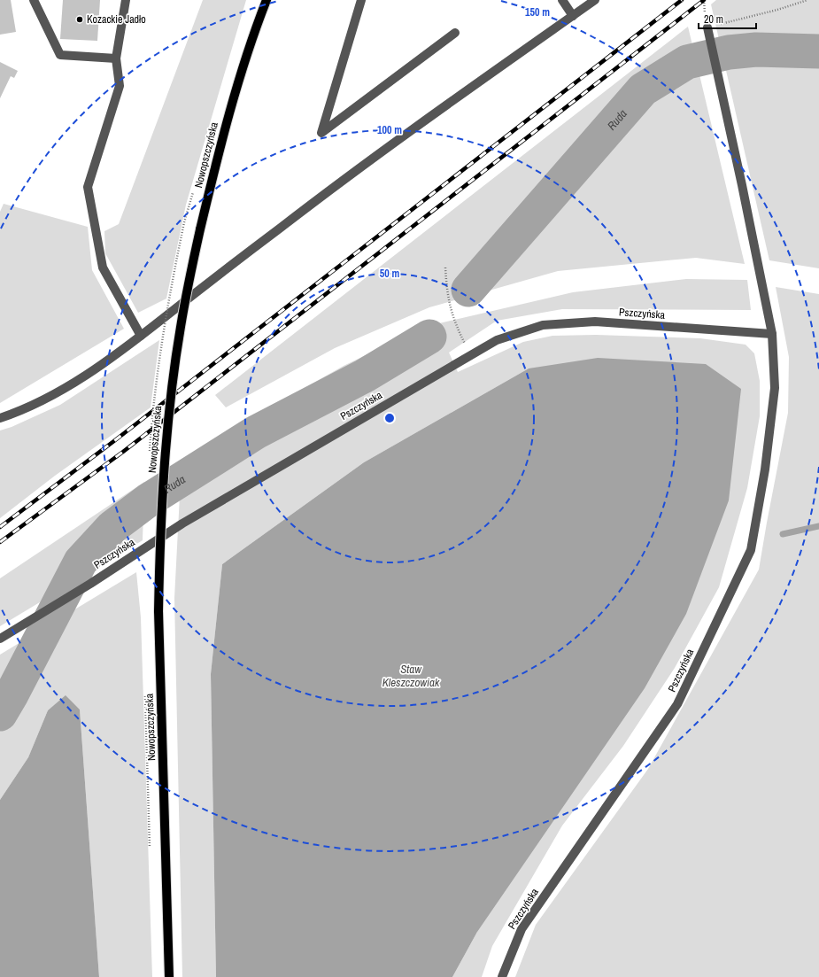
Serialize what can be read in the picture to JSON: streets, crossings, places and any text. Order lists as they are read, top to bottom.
{
  "streets": {
    "main road": ["Nowopszczyńska"],
    "street": ["Pszczyńska"]
  },
  "water": ["Ruda", "Staw Kleszczowiak"],
  "places": ["Kozackie Jadło"],
  "scale_bar": "20 m",
  "rings": ["150 m", "100 m", "50 m"]
}
